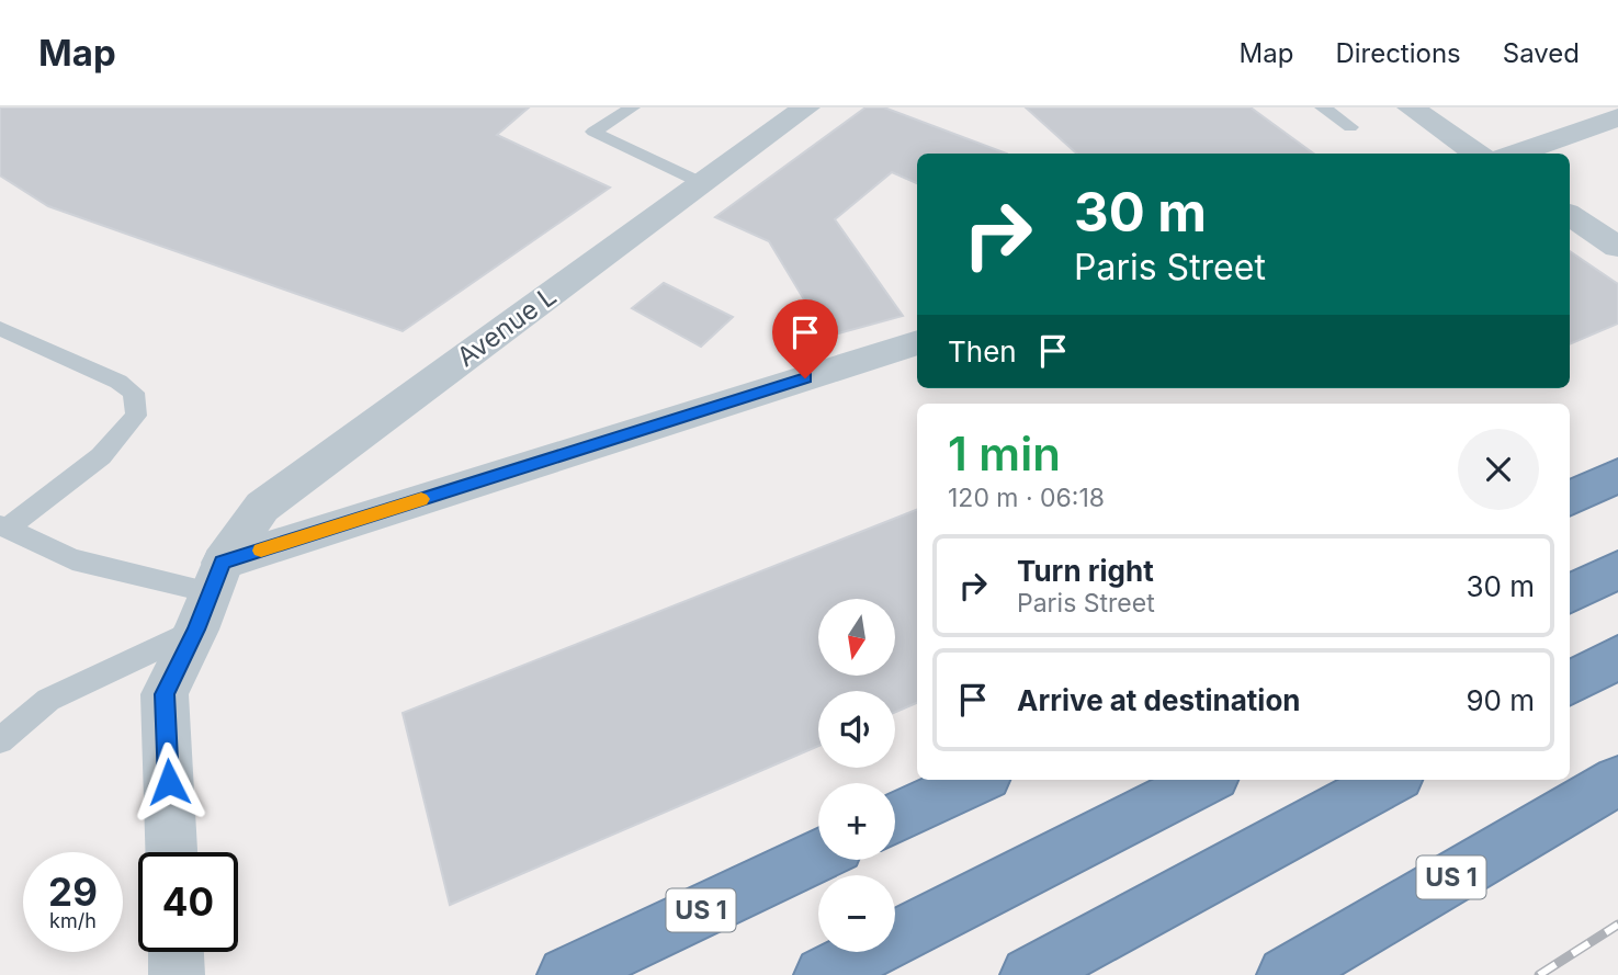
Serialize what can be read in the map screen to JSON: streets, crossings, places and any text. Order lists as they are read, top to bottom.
{
  "streets": {
    "highway": ["US 1"],
    "street": ["Avenue L"]
  },
  "north": "bottom",
  "page": {
    "header": "Map",
    "nav": ["Map", "Directions", "Saved"],
    "turn": ["30 m", "Paris Street"],
    "then": "Then",
    "heading": ["1 min", "120 m · 06:18"],
    "list": [
      {
        "name": "Turn right",
        "note": "Paris Street",
        "value": "30 m"
      },
      {
        "name": "Arrive at destination",
        "value": "90 m"
      }
    ],
    "map_buttons": ["+", "−"],
    "speed": "29 km/h",
    "limit": "40"
  }
}
